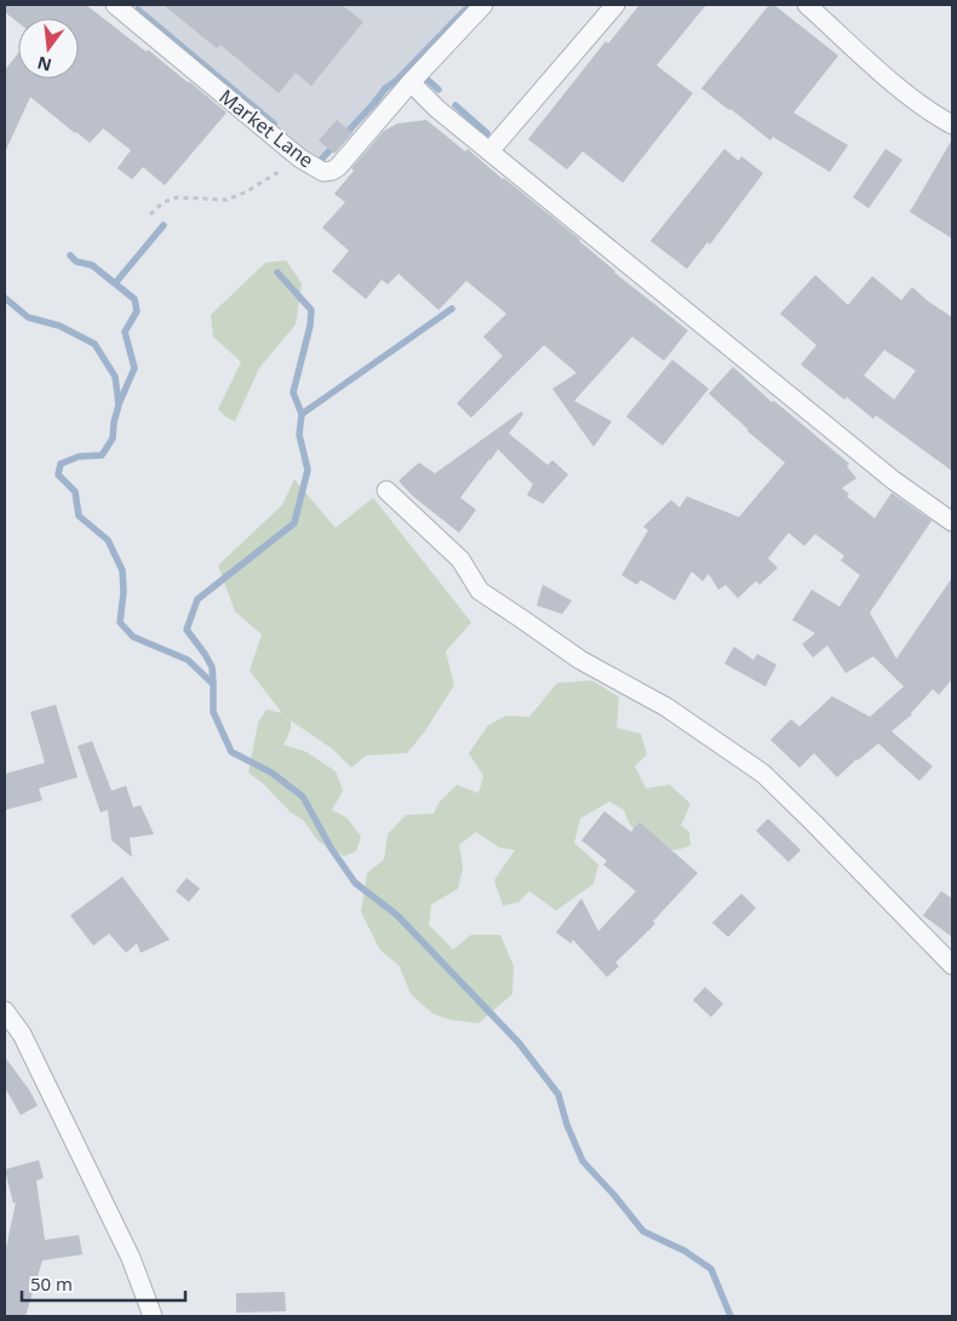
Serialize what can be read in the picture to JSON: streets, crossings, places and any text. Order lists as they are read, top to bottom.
{
  "streets": {
    "street": ["Market Lane"]
  },
  "scale_bar": "50 m",
  "north": "bottom"
}
